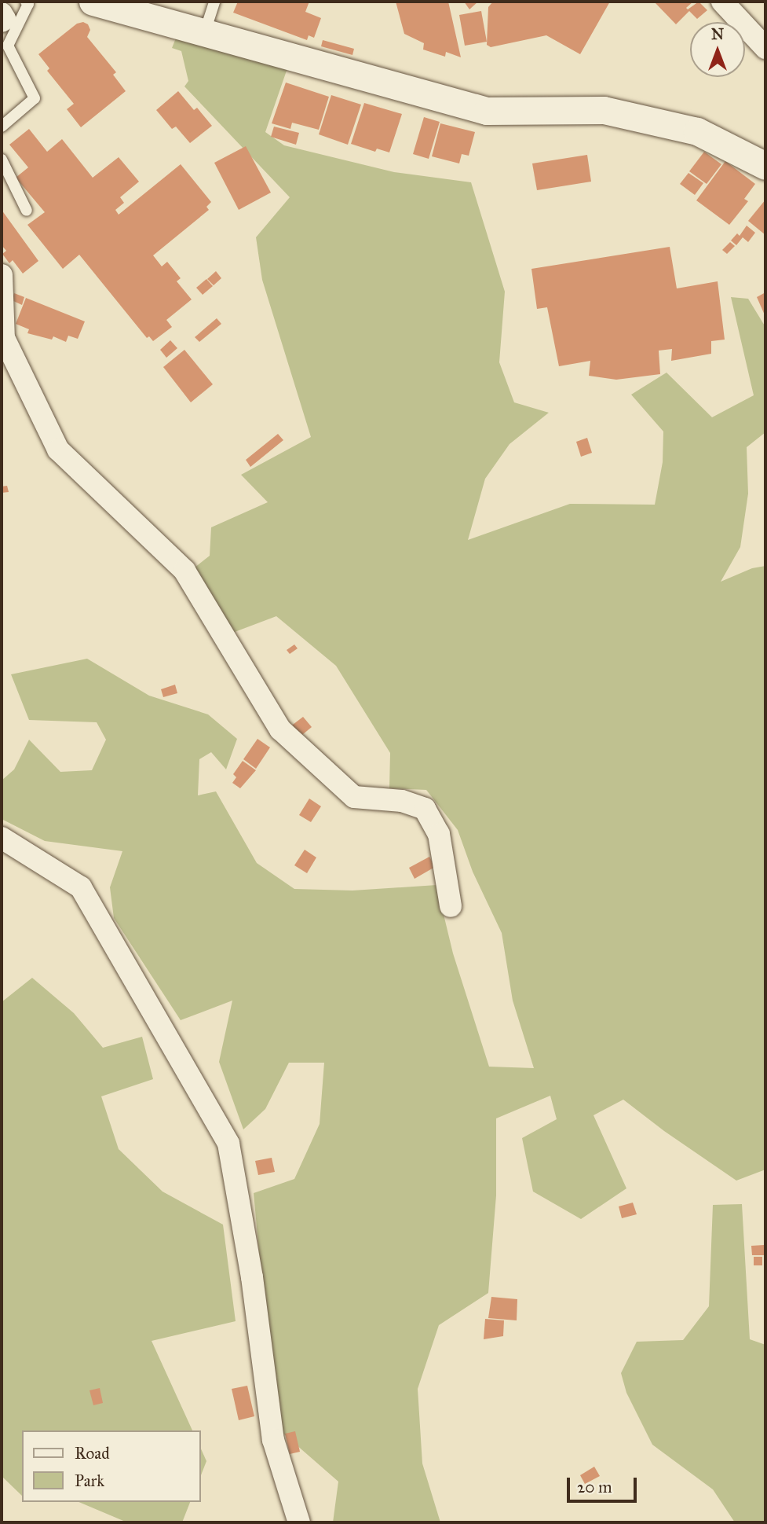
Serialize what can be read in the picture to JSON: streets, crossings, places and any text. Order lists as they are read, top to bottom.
{
  "legend": ["Road", "Park"],
  "scale_bar": "20 m",
  "north": "top"
}
